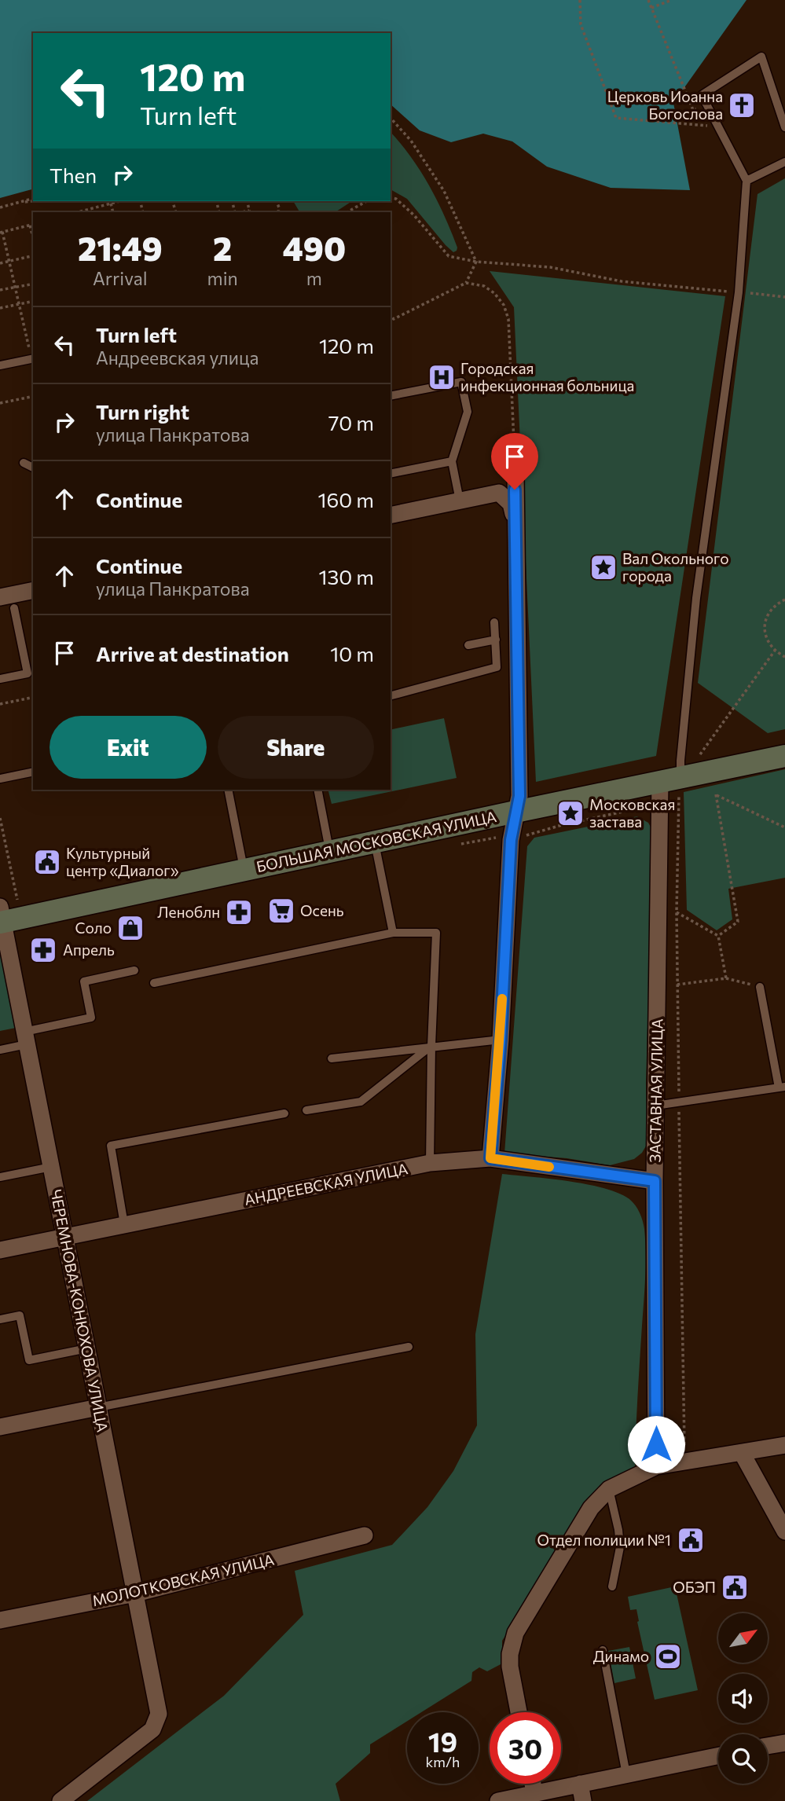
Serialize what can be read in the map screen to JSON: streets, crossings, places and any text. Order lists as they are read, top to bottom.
{
  "streets": {
    "main road": ["БОЛЬШАЯ МОСКОВСКАЯ УЛИЦА"],
    "street": [
      "ЗАСТАВНАЯ УЛИЦА",
      "АНДРЕЕВСКАЯ УЛИЦА",
      "ЧЕРЕМНОВА-КОНЮХОВА УЛИЦА",
      "МОЛОТКОВСКАЯ УЛИЦА"
    ]
  },
  "crossings": [
    ["БОЛЬШАЯ МОСКОВСКАЯ УЛИЦА", "ЗАСТАВНАЯ УЛИЦА"],
    ["БОЛЬШАЯ МОСКОВСКАЯ УЛИЦА", "ЧЕРЕМНОВА-КОНЮХОВА УЛИЦА"],
    ["ЗАСТАВНАЯ УЛИЦА", "АНДРЕЕВСКАЯ УЛИЦА"],
    ["АНДРЕЕВСКАЯ УЛИЦА", "ЧЕРЕМНОВА-КОНЮХОВА УЛИЦА"],
    ["ЧЕРЕМНОВА-КОНЮХОВА УЛИЦА", "МОЛОТКОВСКАЯ УЛИЦА"]
  ],
  "places": {
    "church": ["Церковь Иоанна Богослова"],
    "hospital": ["Городская инфекционная больница"],
    "place": ["Вал Окольного города", "Московская застава"],
    "public building": ["Культурный центр «Диалог»", "Отдел полиции №1", "ОБЭП"],
    "supermarket": ["Осень"],
    "pharmacy": ["Леноблн", "Апрель"],
    "shop": ["Соло"],
    "sports": ["Динамо"]
  },
  "north": "top right",
  "page": {
    "turn": ["120 m", "Turn left"],
    "then": "Then",
    "eta": [
      "21:49",
      "Arrival",
      "2",
      "min",
      "490",
      "m"
    ],
    "list": [
      {
        "name": "Turn left",
        "note": "Андреевская улица",
        "value": "120 m"
      },
      {
        "name": "Turn right",
        "note": "улица Панкратова",
        "value": "70 m"
      },
      {
        "name": "Continue",
        "value": "160 m"
      },
      {
        "name": "Continue",
        "note": "улица Панкратова",
        "value": "130 m"
      },
      {
        "name": "Arrive at destination",
        "value": "10 m"
      }
    ],
    "buttons": ["Exit", "Share"],
    "speed": "19 km/h",
    "limit": "30"
  }
}
